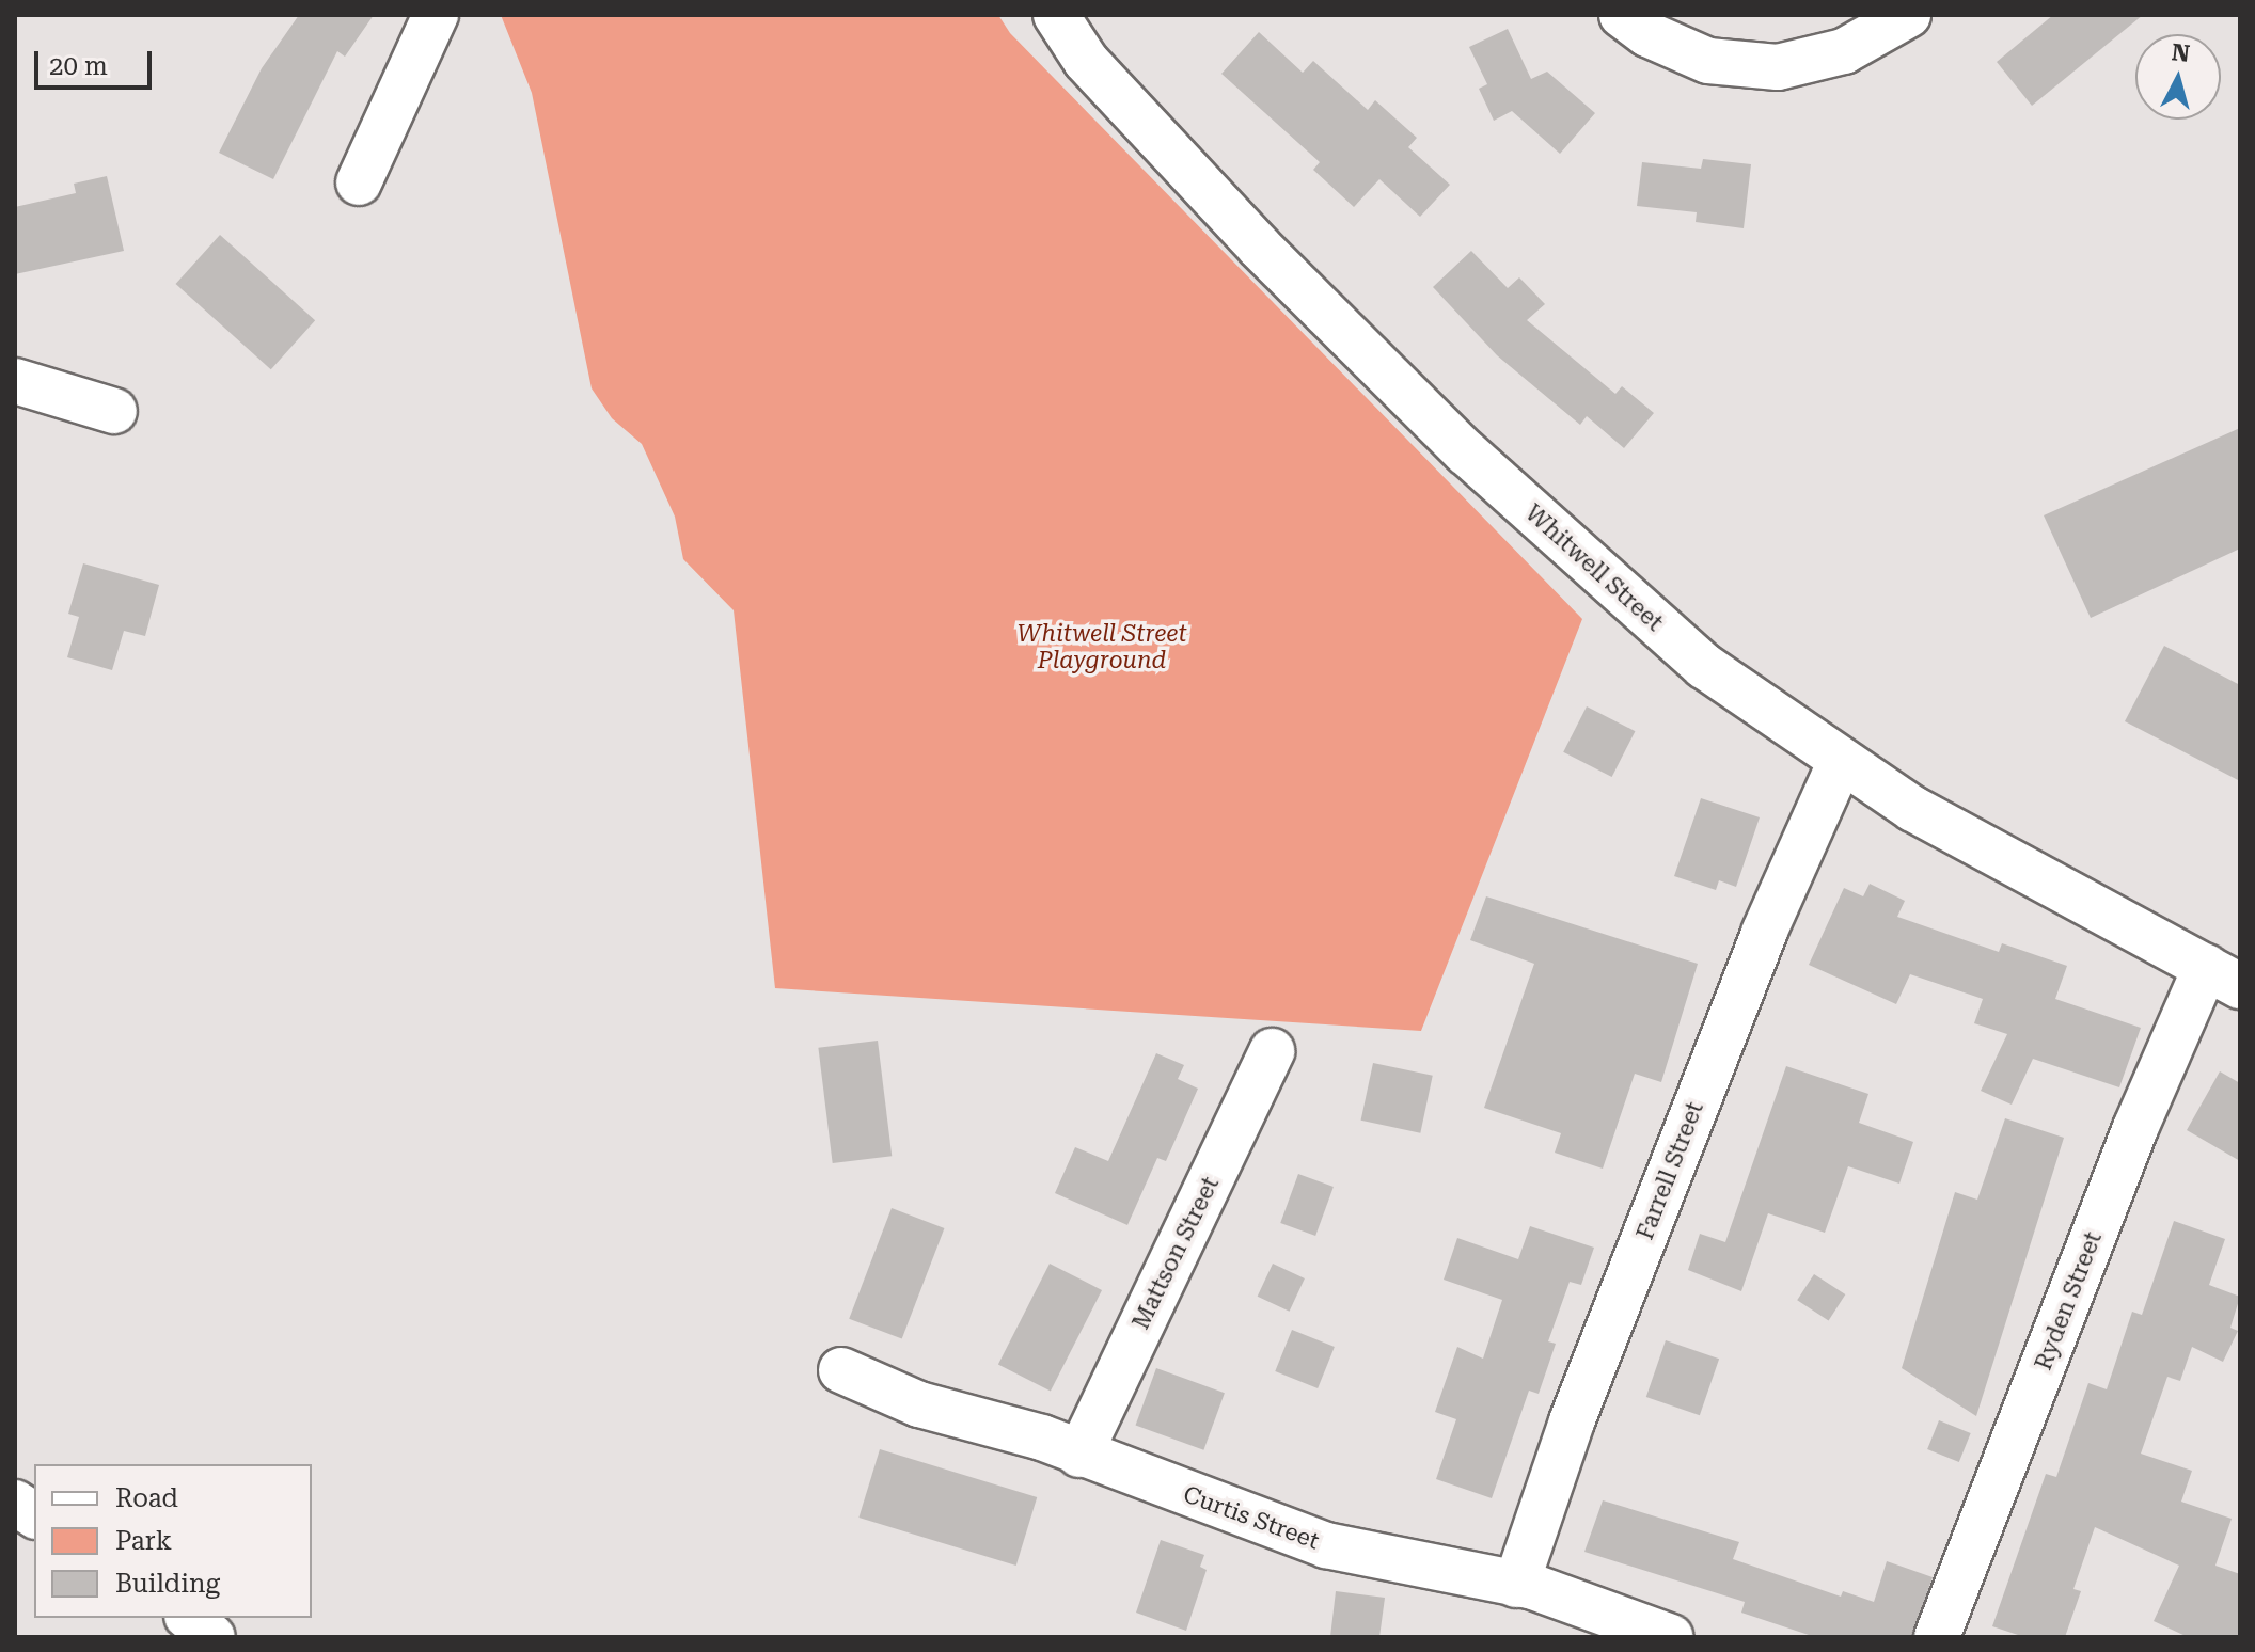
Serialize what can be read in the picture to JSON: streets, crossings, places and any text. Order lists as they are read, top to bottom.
{
  "streets": {
    "street": [
      "Whitwell Street",
      "Farrell Street",
      "Mattson Street",
      "Ryden Street",
      "Curtis Street"
    ]
  },
  "crossings": [
    ["Whitwell Street", "Farrell Street"],
    ["Whitwell Street", "Ryden Street"],
    ["Farrell Street", "Curtis Street"],
    ["Mattson Street", "Curtis Street"]
  ],
  "parks": ["Whitwell Street Playground"],
  "legend": ["Road", "Park", "Building"],
  "scale_bar": "20 m",
  "north": "top"
}
